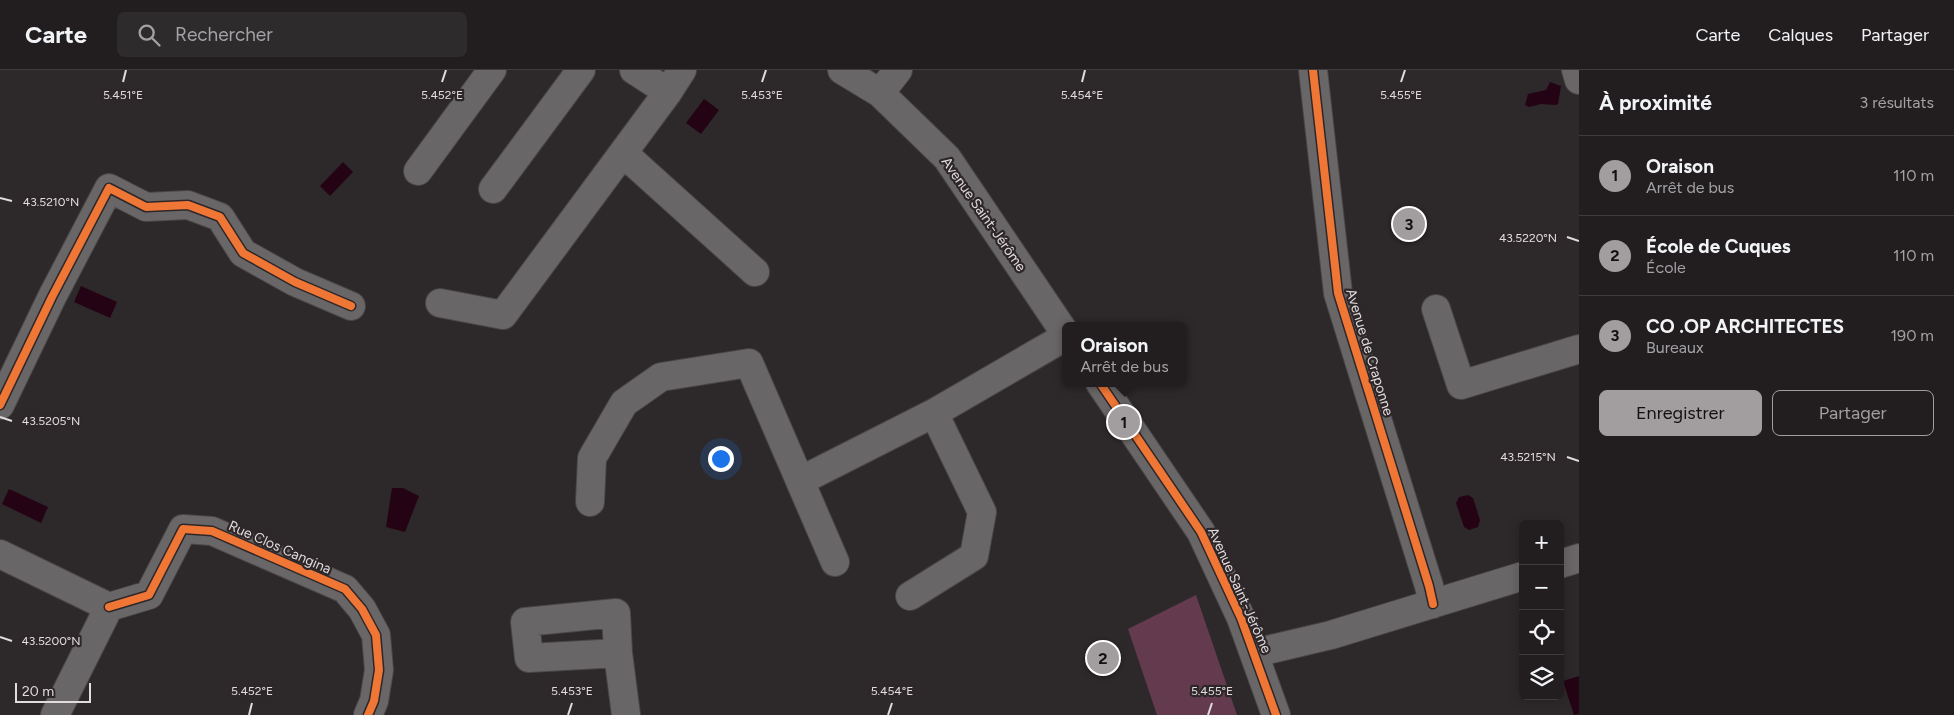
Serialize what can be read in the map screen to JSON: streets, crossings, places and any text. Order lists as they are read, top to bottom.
{
  "streets": {
    "street": ["Avenue Saint-Jérôme", "Avenue de Craponne", "Rue Clos Cangina"]
  },
  "scale_bar": "20 m",
  "page": {
    "header": "Carte",
    "search": "Rechercher",
    "nav": ["Carte", "Calques", "Partager"],
    "heading": ["À proximité", "3 résultats"],
    "list": [
      {
        "mark": "1",
        "name": "Oraison",
        "note": "Arrêt de bus",
        "value": "110 m"
      },
      {
        "mark": "2",
        "name": "École de Cuques",
        "note": "École",
        "value": "110 m"
      },
      {
        "mark": "3",
        "name": "CO .OP ARCHITECTES",
        "note": "Bureaux",
        "value": "190 m"
      }
    ],
    "pins": ["3", "1", "2"],
    "popup": ["Oraison", "Arrêt de bus"],
    "buttons": ["Enregistrer", "Partager"],
    "map_buttons": ["+", "−"],
    "scale": "20 m"
  },
  "coordinates": [
    "5.451°E",
    "5.452°E",
    "5.453°E",
    "5.454°E",
    "5.455°E",
    "43.5210°N",
    "43.5220°N",
    "43.5205°N",
    "43.5215°N",
    "43.5200°N"
  ]
}
